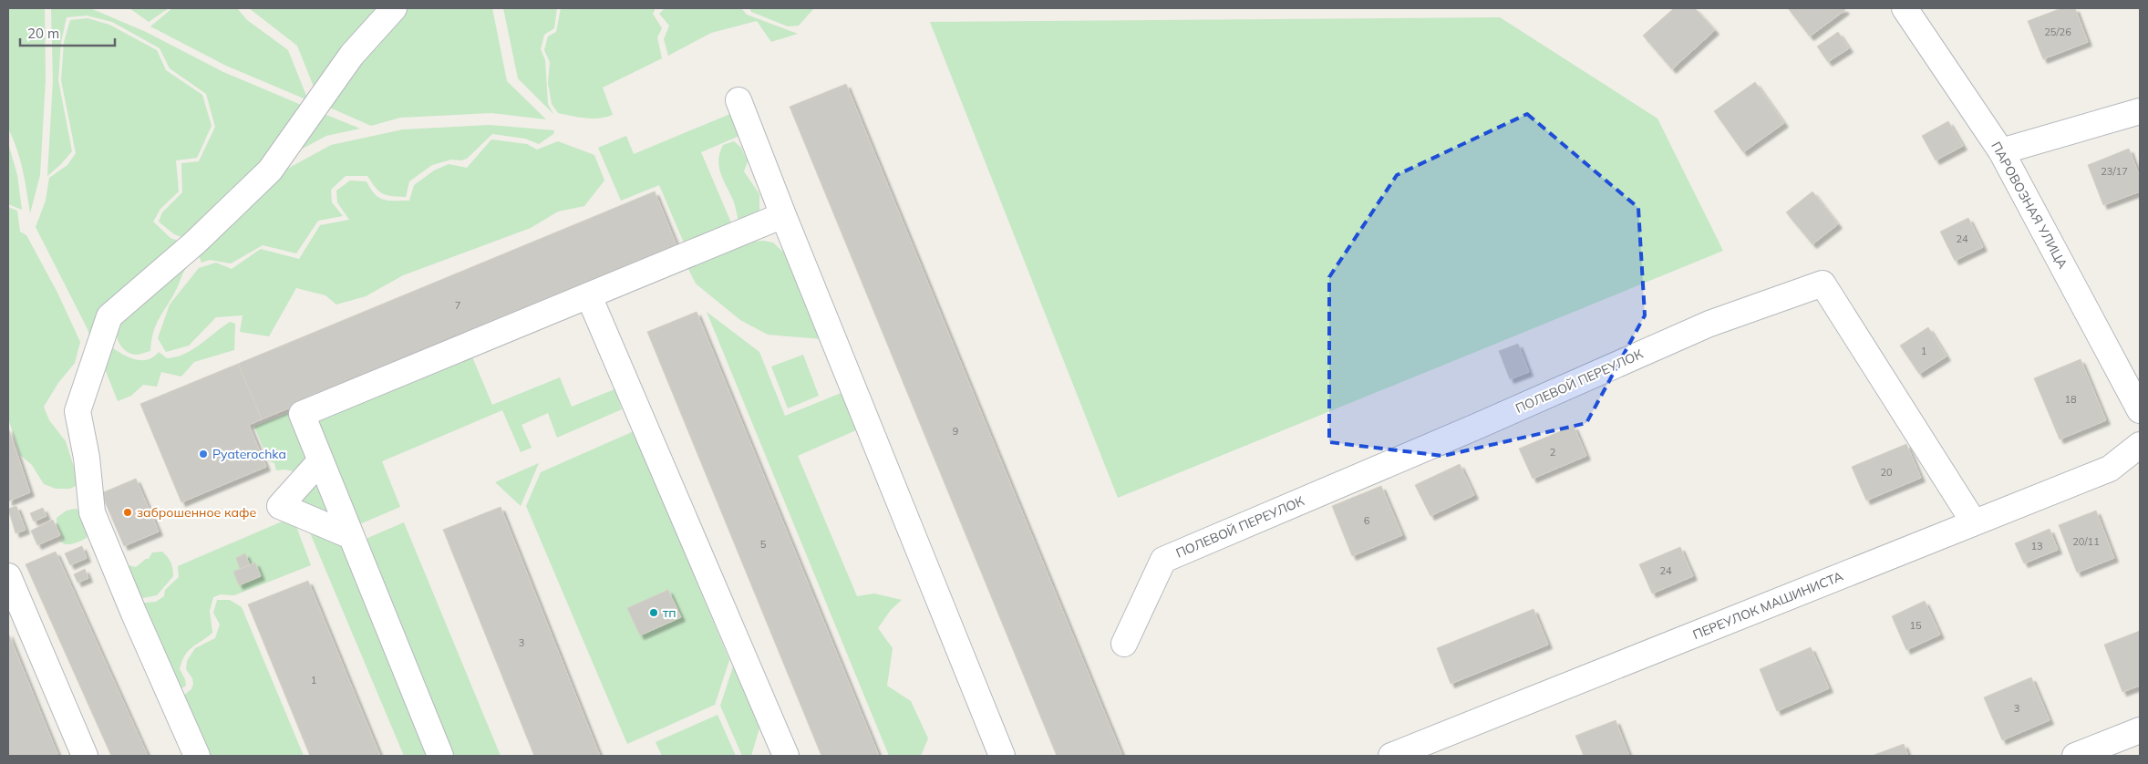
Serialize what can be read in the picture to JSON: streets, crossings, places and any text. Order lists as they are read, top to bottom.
{
  "streets": {
    "street": ["ПАРОВОЗНАЯ УЛИЦА", "ПОЛЕВОЙ ПЕРЕУЛОК", "ПЕРЕУЛОК МАШИНИСТА"]
  },
  "crossings": [
    ["ПОЛЕВОЙ ПЕРЕУЛОК", "ПЕРЕУЛОК МАШИНИСТА"]
  ],
  "places": ["Pyaterochka", "заброшенное кафе", "тп"],
  "house_numbers": [
    "25/26",
    "23/17",
    "24",
    "7",
    "1",
    "18",
    "9",
    "2",
    "20",
    "6",
    "20/11",
    "5",
    "13",
    "24",
    "15",
    "3",
    "1",
    "3"
  ],
  "scale_bar": "20 m"
}
